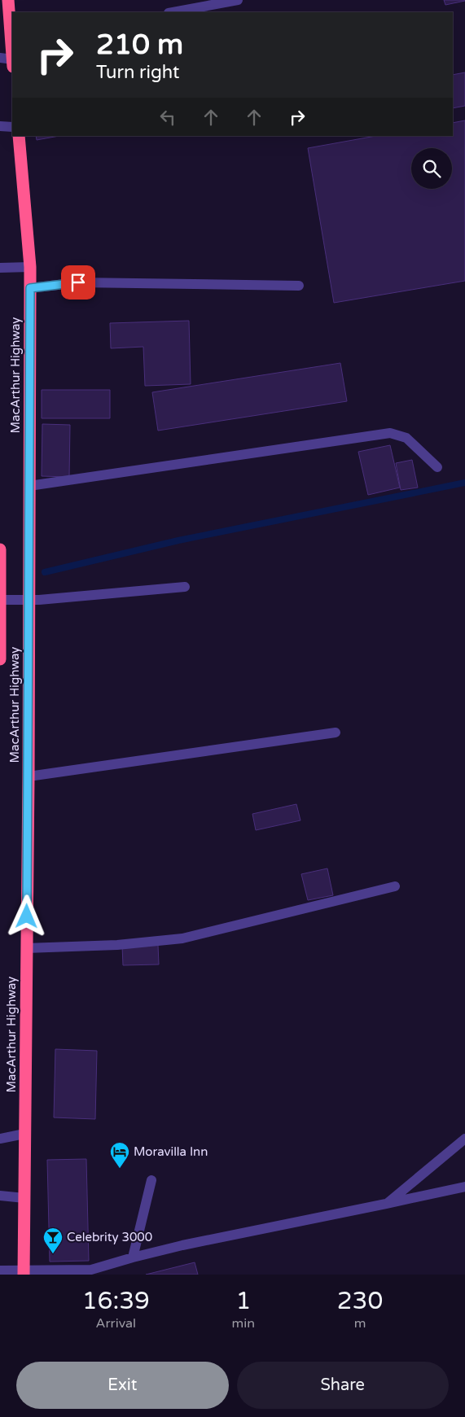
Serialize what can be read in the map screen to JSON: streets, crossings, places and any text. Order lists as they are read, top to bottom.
{
  "streets": {
    "highway": ["MacArthur Highway"]
  },
  "places": {
    "hotel": ["Moravilla Inn"],
    "bar": ["Celebrity 3000"]
  },
  "page": {
    "turn": ["210 m", "Turn right"],
    "eta": [
      "16:39",
      "Arrival",
      "1",
      "min",
      "230",
      "m"
    ],
    "buttons": ["Exit", "Share"]
  }
}
